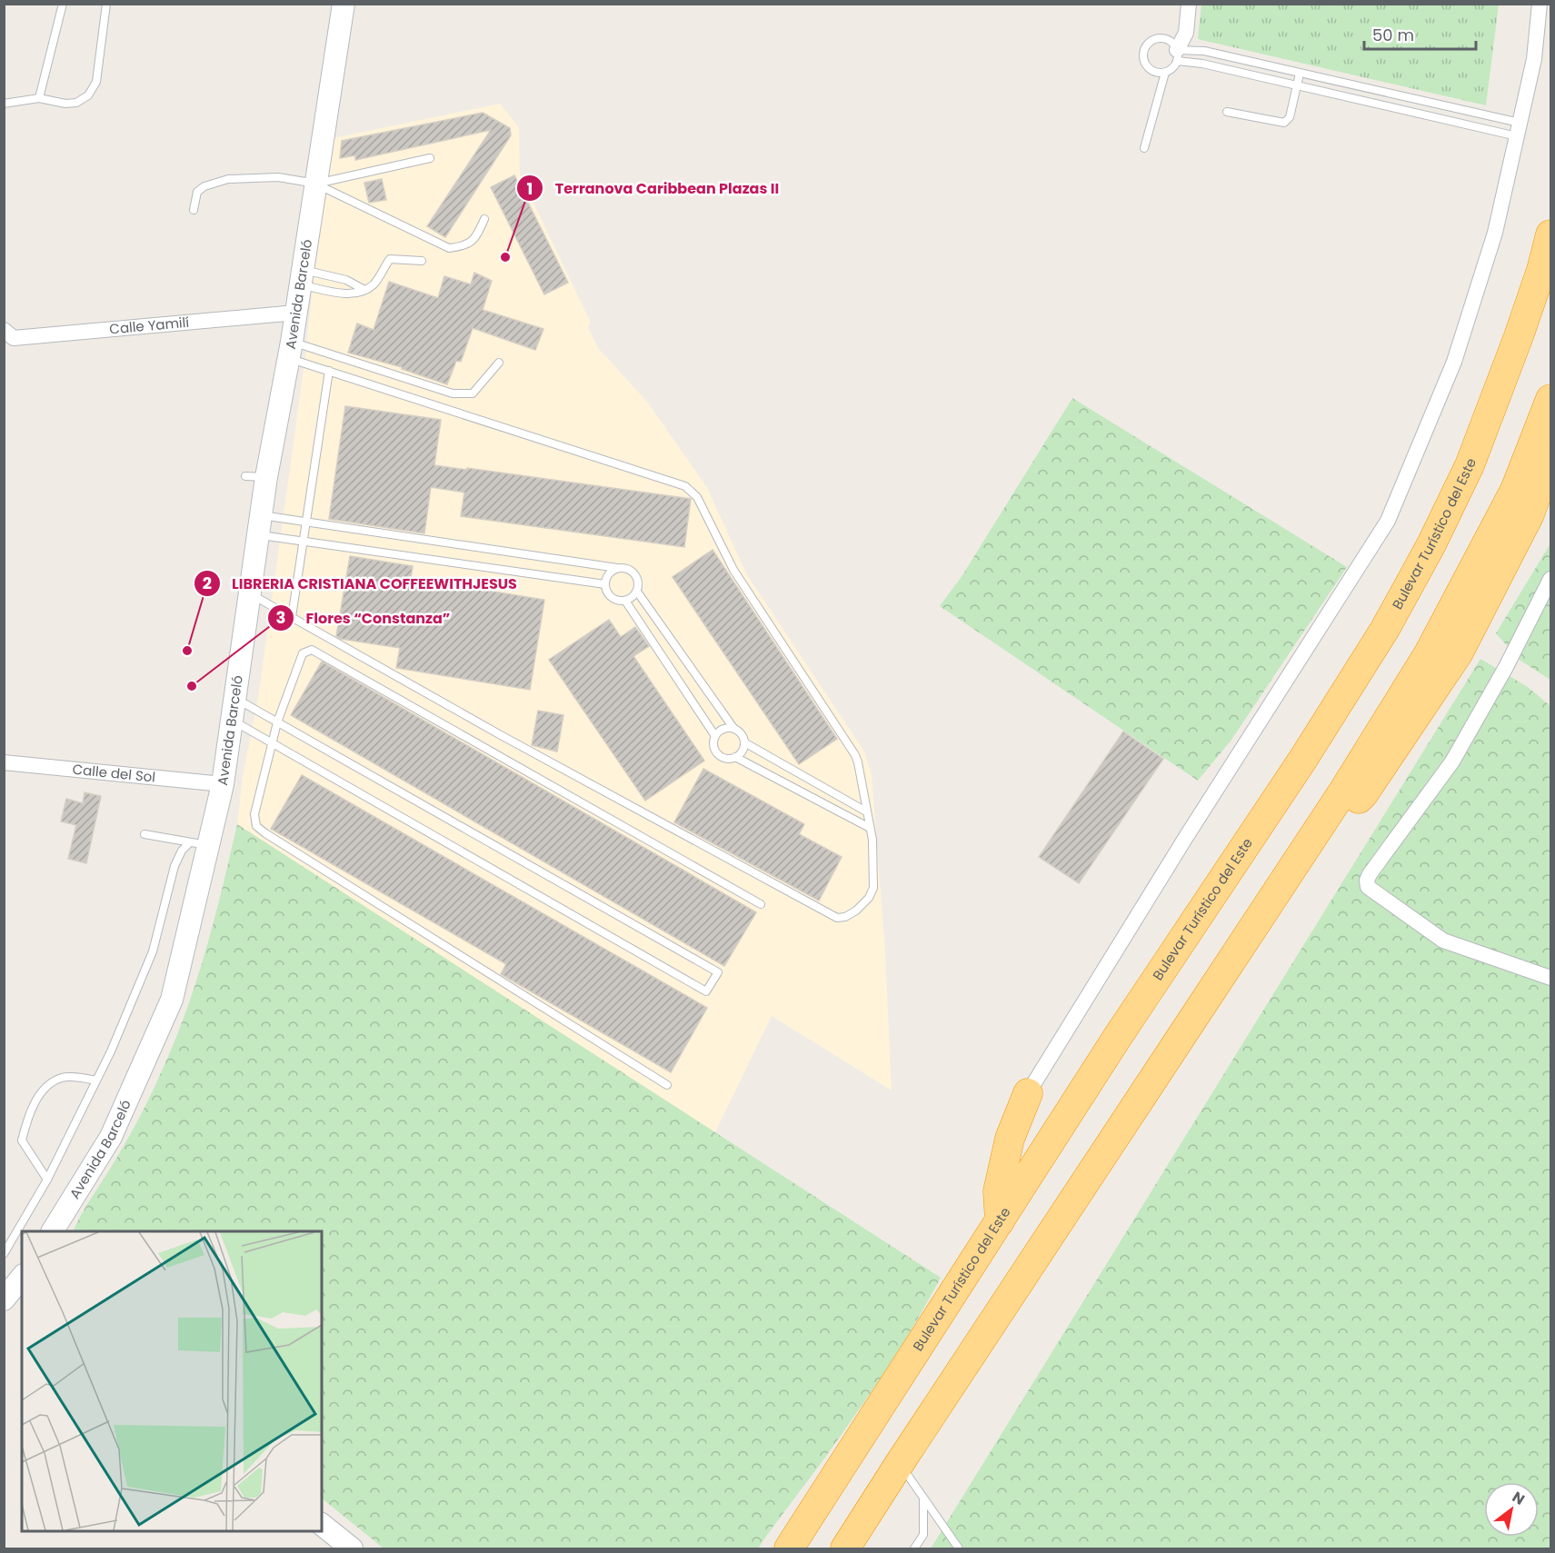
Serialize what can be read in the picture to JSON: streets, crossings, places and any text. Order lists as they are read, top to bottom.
{
  "streets": {
    "highway": ["Bulevar Turístico del Este"],
    "street": ["Avenida Barceló", "Calle Yamilí", "Calle del Sol"]
  },
  "crossings": [
    ["Avenida Barceló", "Calle Yamilí"],
    ["Avenida Barceló", "Calle del Sol"]
  ],
  "places": ["Terranova Caribbean Plazas II", "LIBRERIA CRISTIANA COFFEEWITHJESUS", "Flores “Constanza”"],
  "scale_bar": "50 m",
  "north": "top right"
}
